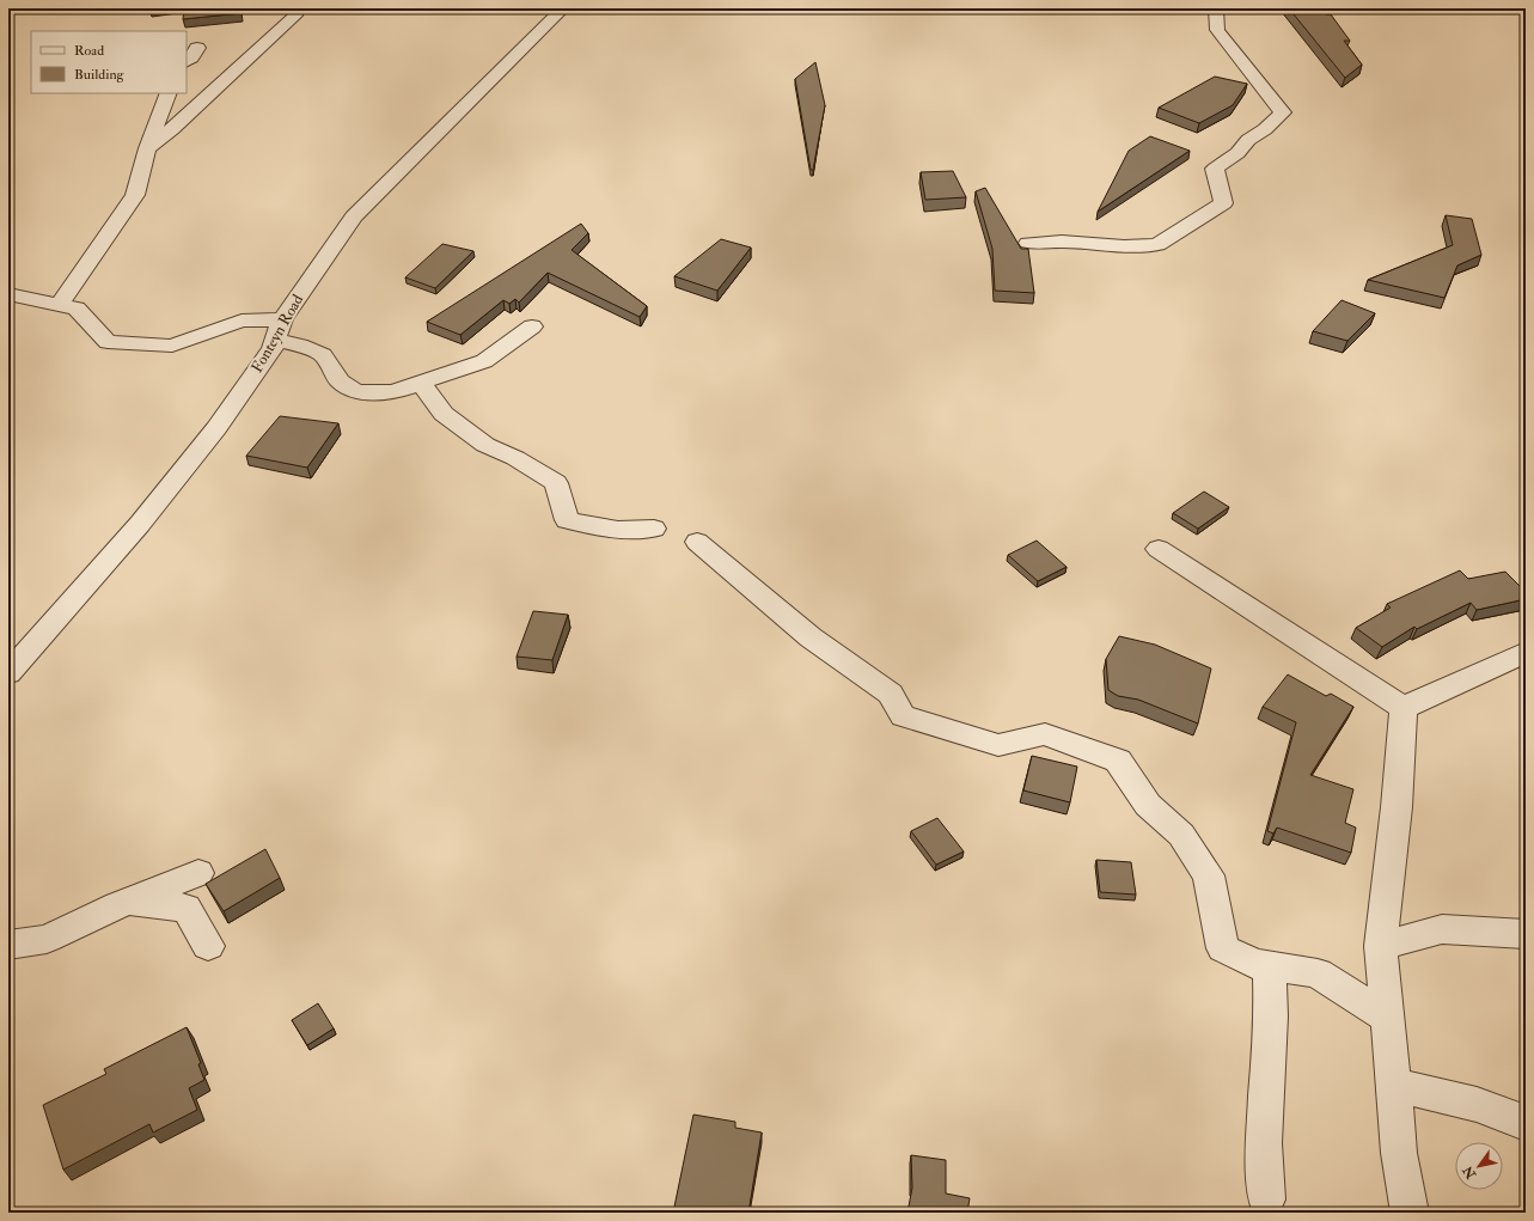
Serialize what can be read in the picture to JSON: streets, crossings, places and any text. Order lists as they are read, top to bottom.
{
  "streets": {
    "street": ["Fonteyn Road"]
  },
  "legend": ["Road", "Building"],
  "north": "bottom left"
}
